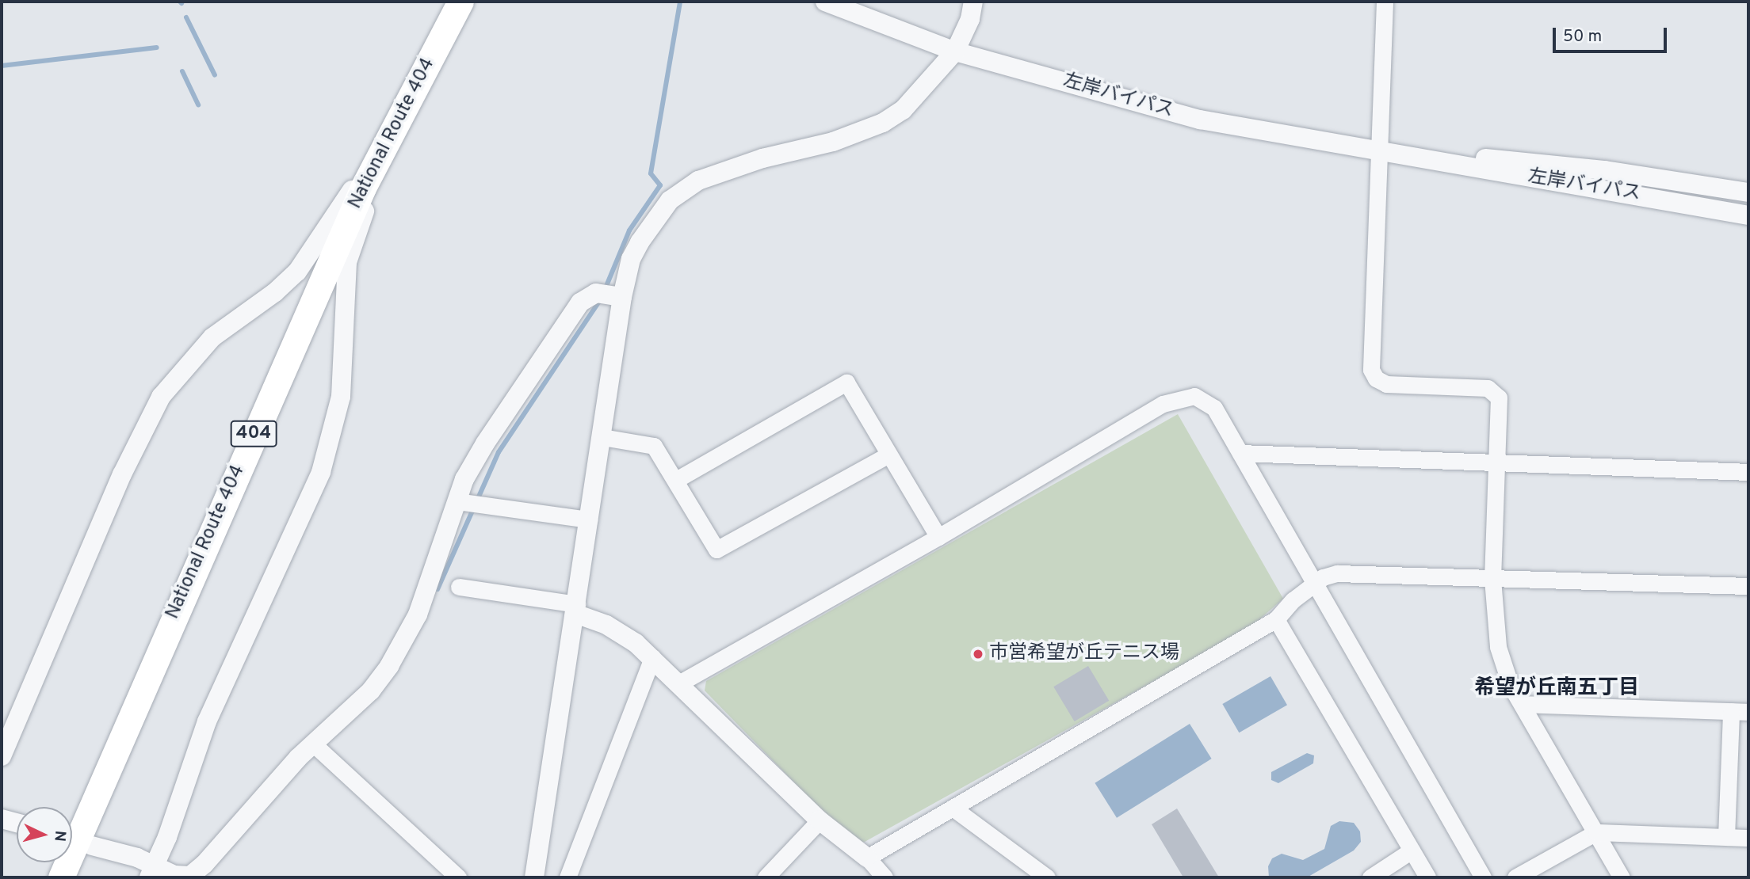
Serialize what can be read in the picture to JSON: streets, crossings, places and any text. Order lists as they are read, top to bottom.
{
  "streets": {
    "highway": ["National Route 404", "404"],
    "street": ["左岸バイパス"]
  },
  "districts": ["希望が丘南五丁目"],
  "places": ["市営希望が丘テニス場"],
  "scale_bar": "50 m",
  "north": "right"
}
